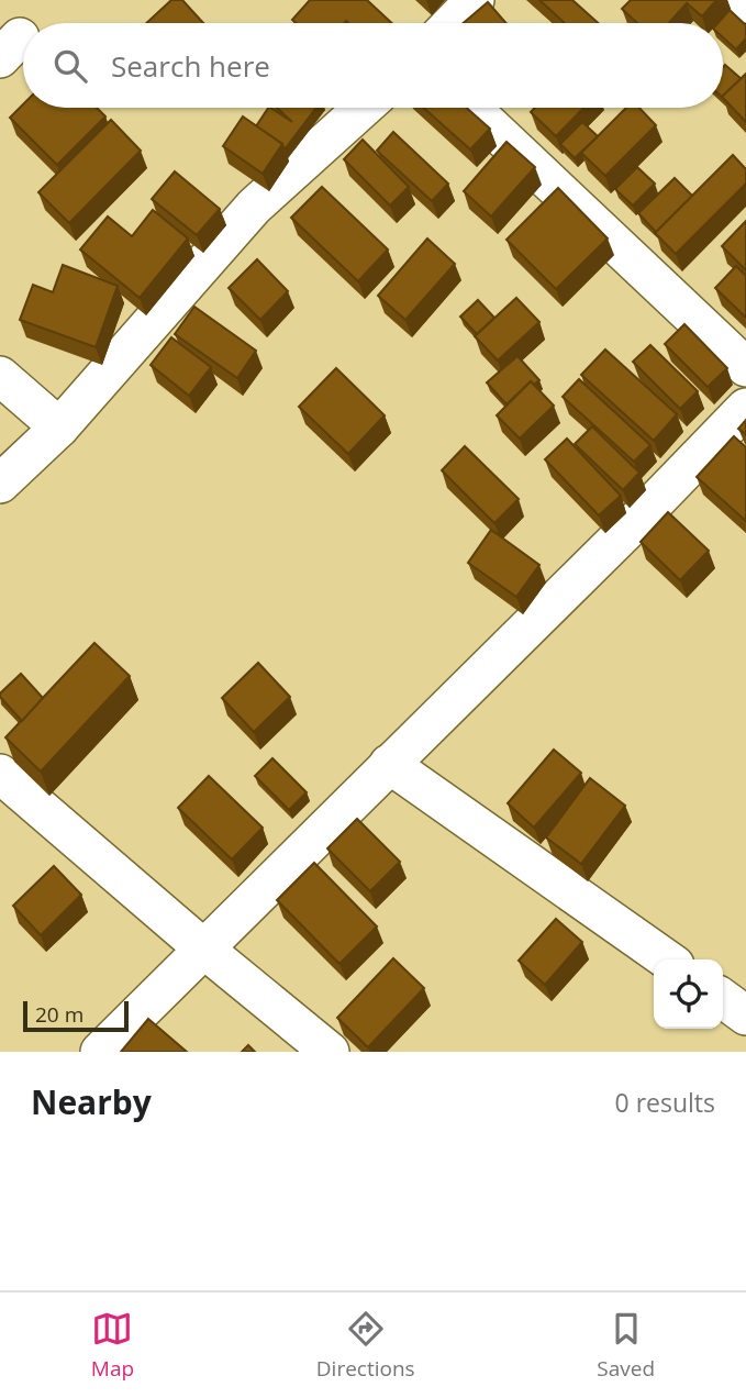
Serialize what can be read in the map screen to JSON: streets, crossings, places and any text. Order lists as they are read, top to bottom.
{
  "scale_bar": "20 m",
  "page": {
    "search": "Search here",
    "scale": "20 m",
    "heading": ["Nearby", "0 results"],
    "nav": ["Map", "Directions", "Saved"]
  }
}
